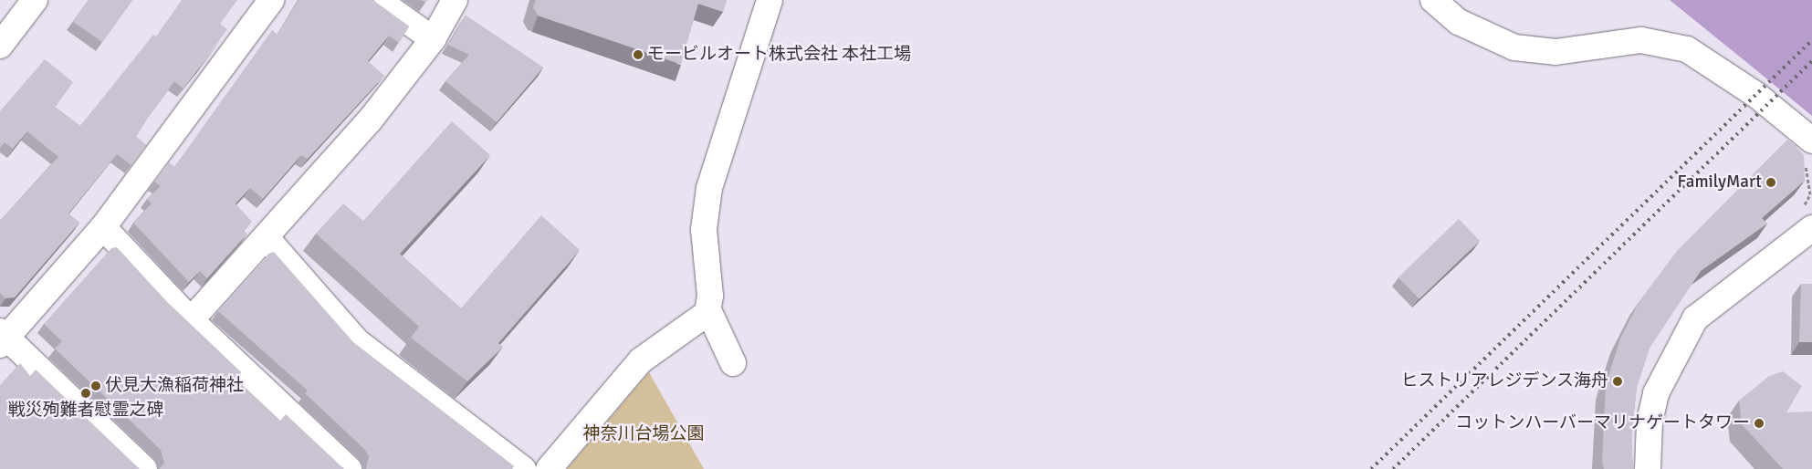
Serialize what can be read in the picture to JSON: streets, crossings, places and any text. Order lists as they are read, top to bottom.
{
  "parks": ["神奈川台場公園"],
  "places": [
    "モービルオート株式会社 本社工場",
    "FamilyMart",
    "ヒストリアレジデンス海舟",
    "伏見大漁稲荷神社",
    "戦災殉難者慰霊之碑",
    "コットンハーバーマリナゲートタワー"
  ]
}
